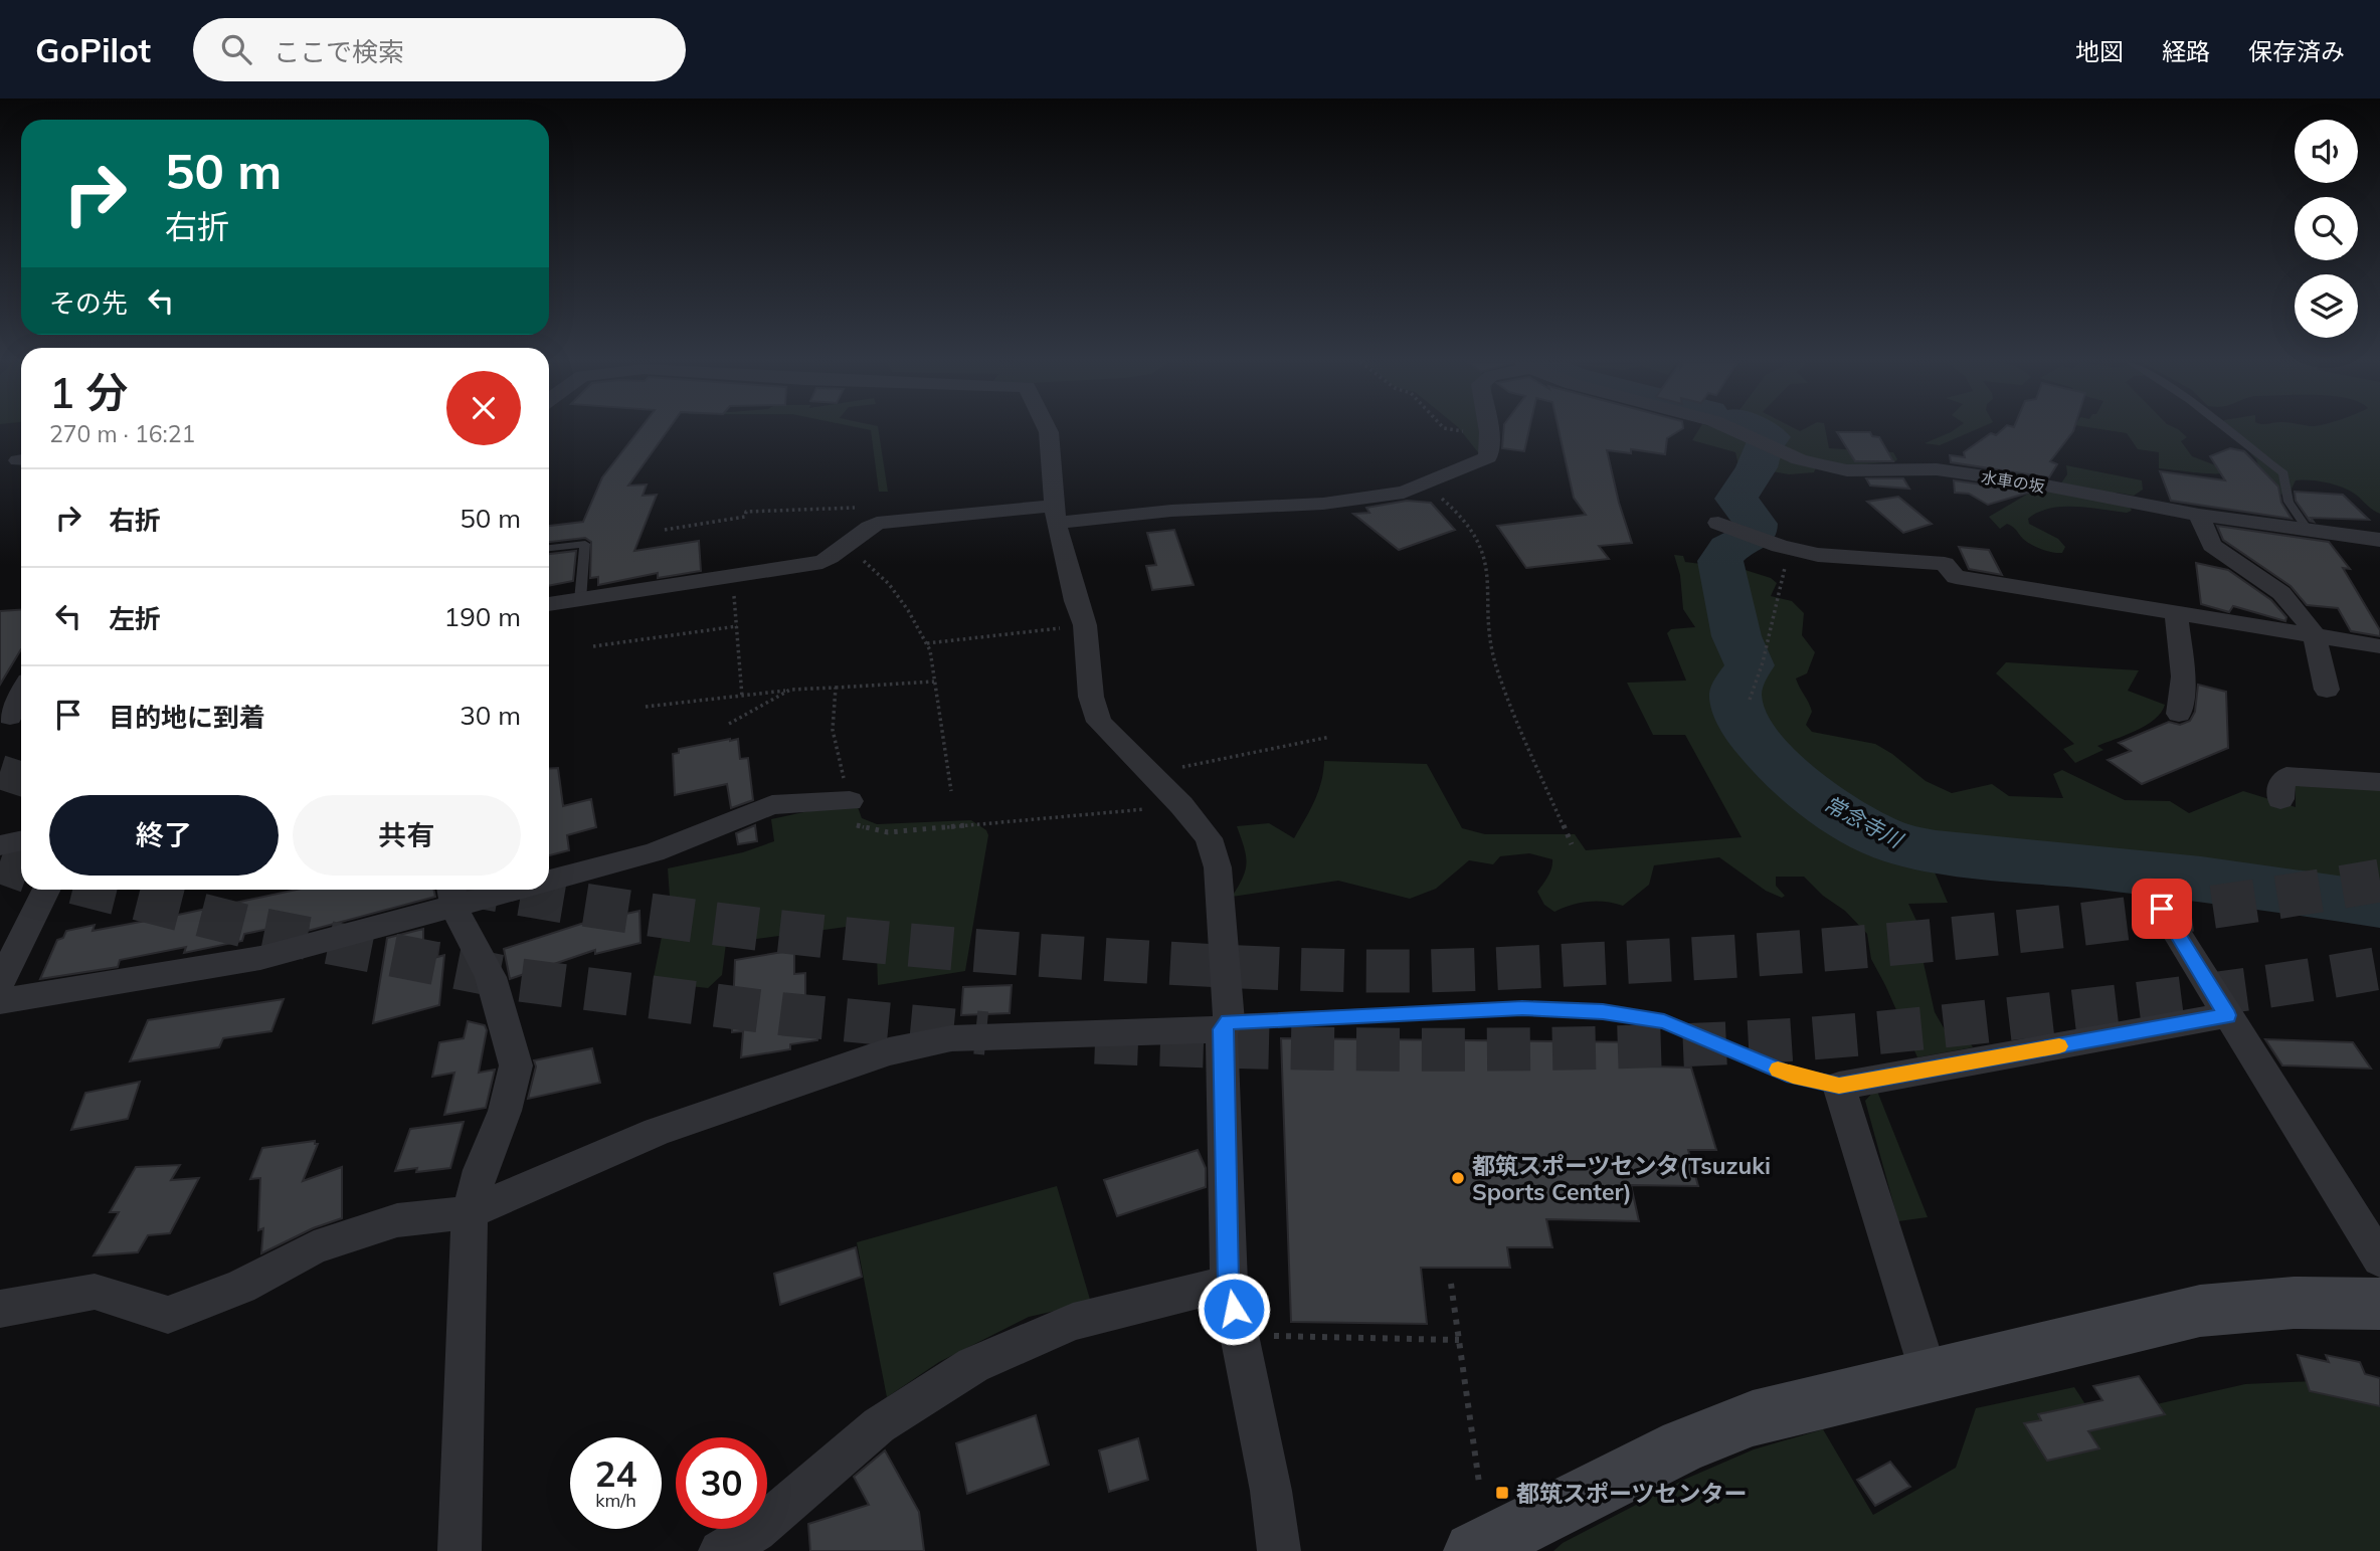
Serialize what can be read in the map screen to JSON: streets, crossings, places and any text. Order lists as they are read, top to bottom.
{
  "streets": {
    "street": ["水車の坂"]
  },
  "water": ["常念寺川"],
  "places": {
    "other": ["都筑スポーツセンタ(Tsuzuki Sports Center)"],
    "transit": ["都筑スポーツセンター"]
  },
  "page": {
    "header": "GoPilot",
    "search": "ここで検索",
    "nav": ["地図", "経路", "保存済み"],
    "turn": ["50 m", "右折"],
    "then": "その先",
    "heading": ["1 分", "270 m · 16:21"],
    "list": [
      {
        "name": "右折",
        "value": "50 m"
      },
      {
        "name": "左折",
        "value": "190 m"
      },
      {
        "name": "目的地に到着",
        "value": "30 m"
      }
    ],
    "buttons": ["終了", "共有"],
    "speed": "24 km/h",
    "limit": "30"
  }
}
